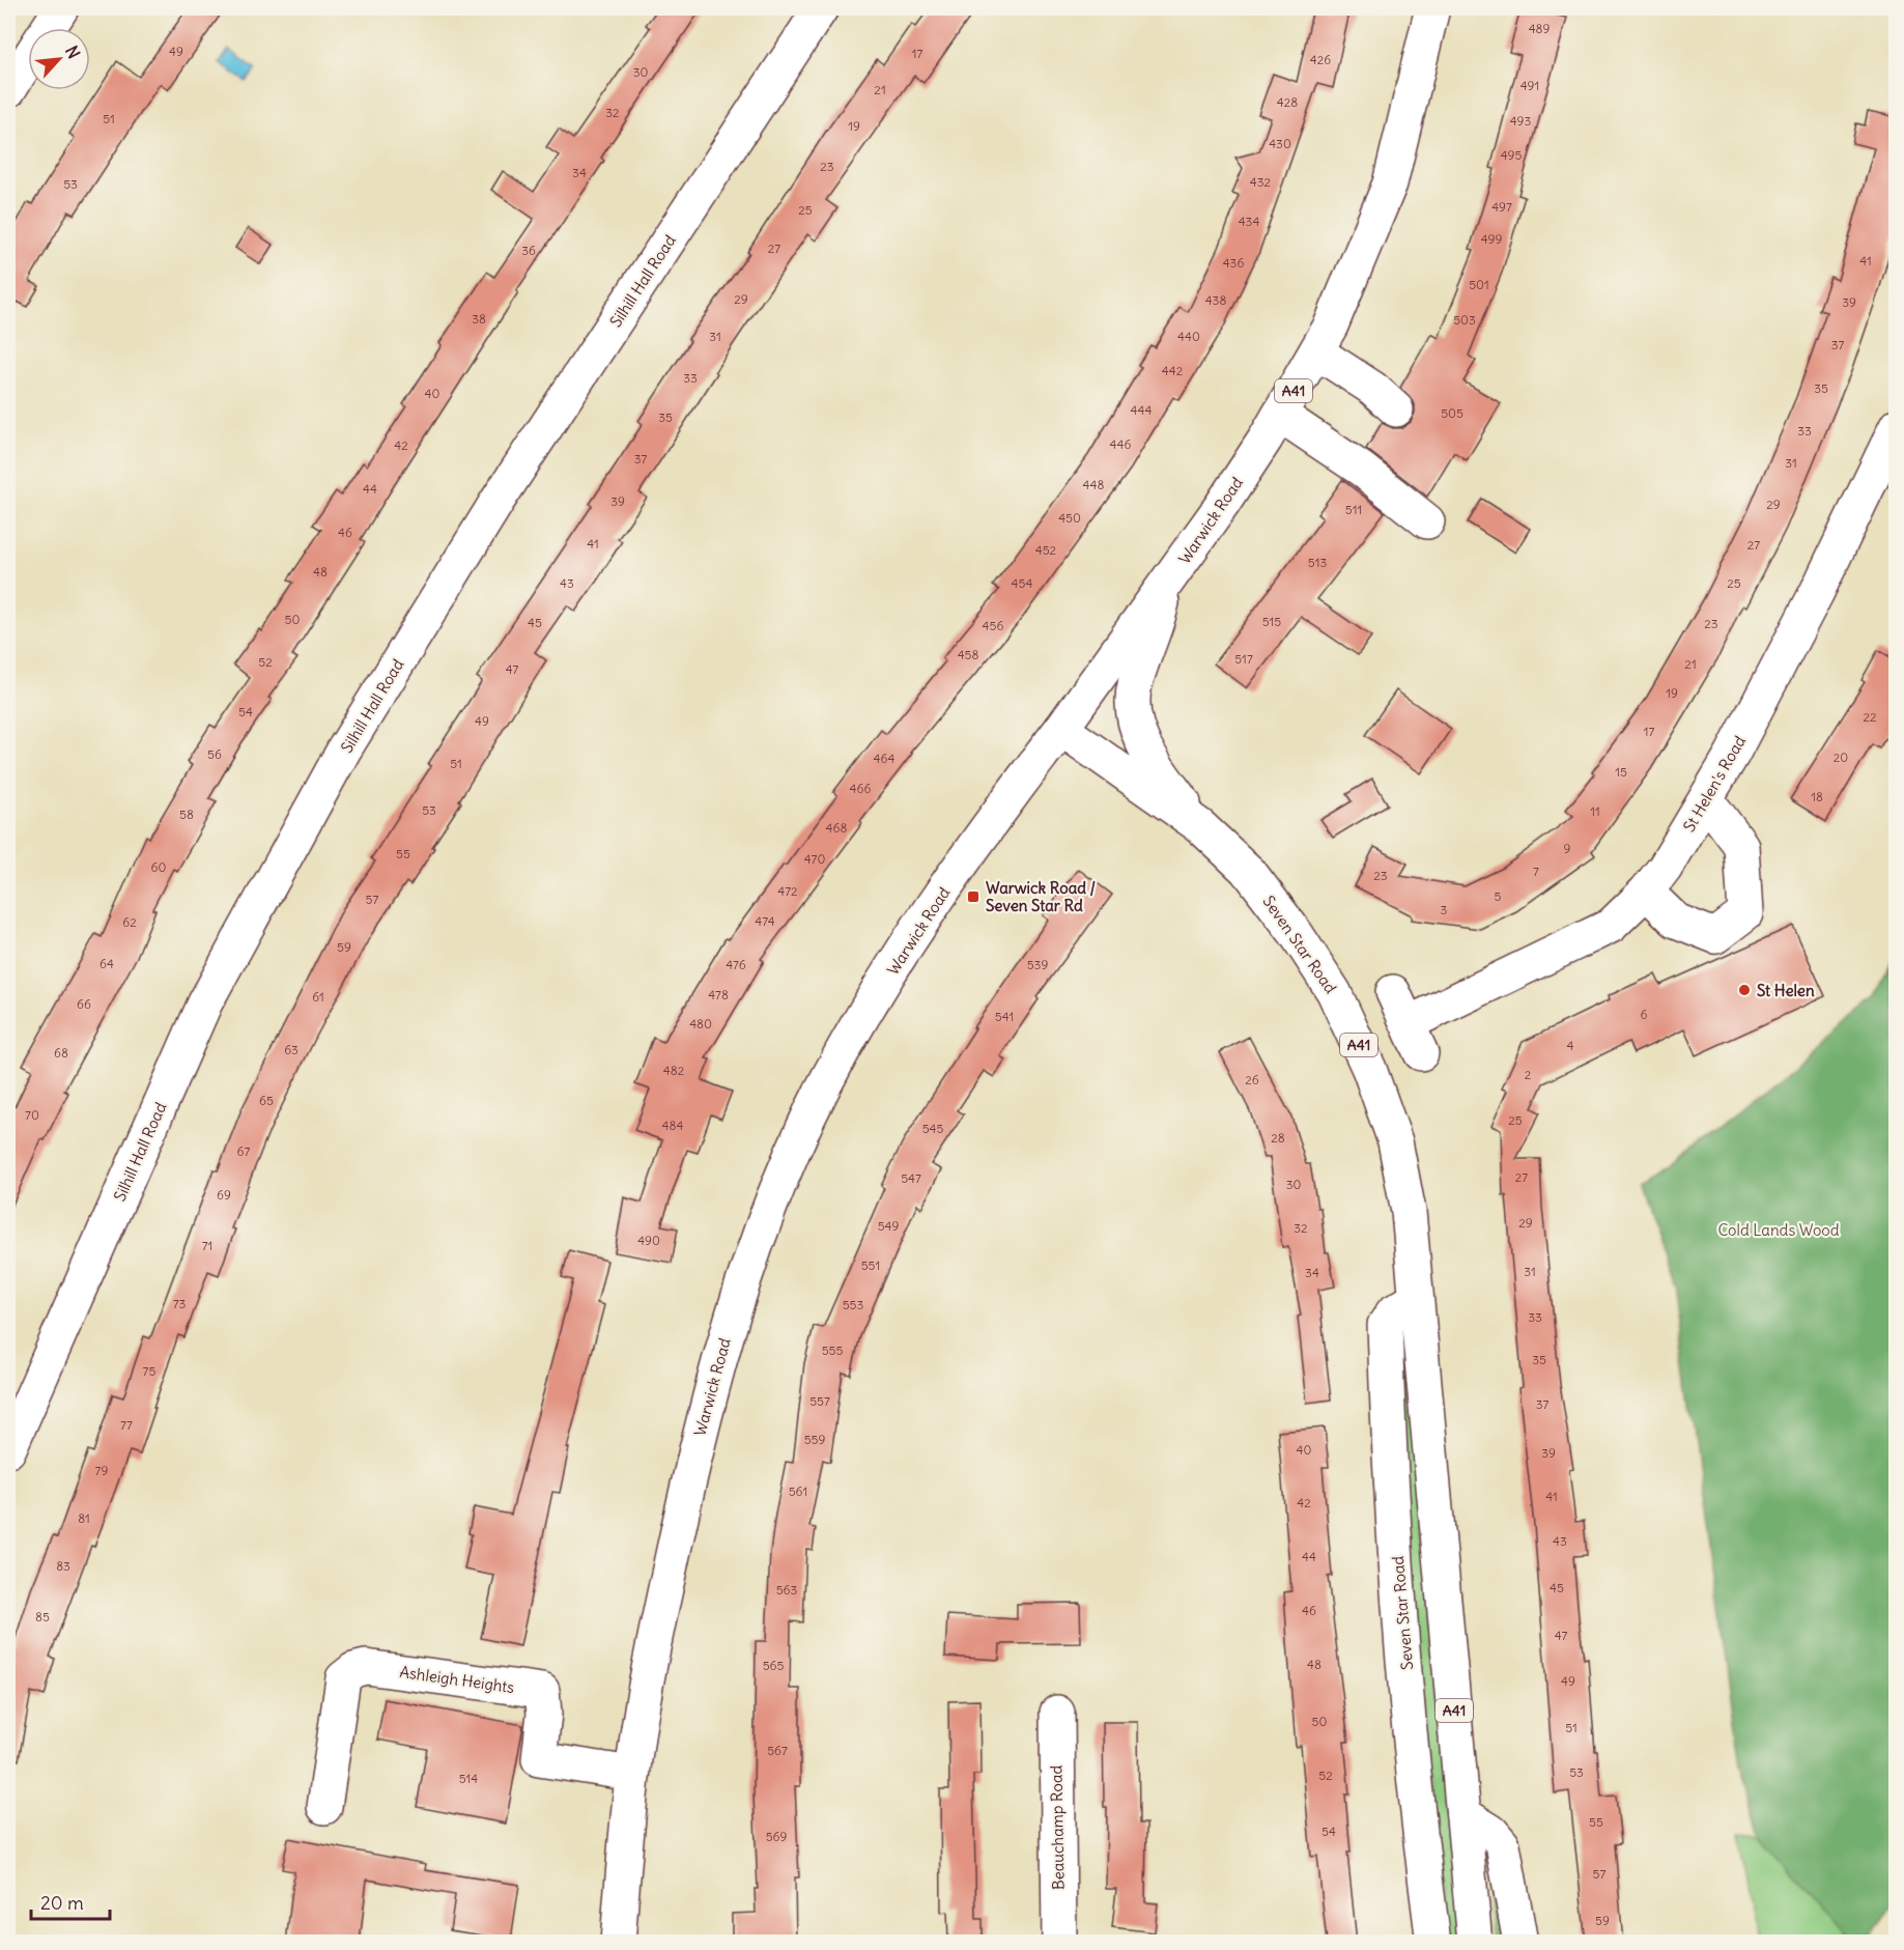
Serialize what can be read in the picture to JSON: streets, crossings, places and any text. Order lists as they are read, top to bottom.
{
  "streets": {
    "main road": [
      "Silhill Hall Road",
      "A41",
      "Warwick Road",
      "St Helen's Road",
      "Seven Star Road",
      "Ashleigh Heights",
      "Beauchamp Road"
    ]
  },
  "crossings": [
    ["Warwick Road", "Seven Star Road"],
    ["Warwick Road", "Ashleigh Heights"]
  ],
  "parks": ["Cold Lands Wood"],
  "places": {
    "transit": ["Warwick Road / Seven Star Rd"],
    "other": ["St Helen"]
  },
  "house_numbers": [
    "489",
    "49",
    "17",
    "426",
    "30",
    "491",
    "21",
    "428",
    "32",
    "51",
    "493",
    "19",
    "430",
    "495",
    "23",
    "34",
    "432",
    "53",
    "497",
    "25",
    "434",
    "499",
    "27",
    "36",
    "41",
    "436",
    "501",
    "29",
    "438",
    "39",
    "38",
    "503",
    "31",
    "440",
    "37",
    "442",
    "33",
    "35",
    "40",
    "444",
    "505",
    "35",
    "33",
    "446",
    "42",
    "37",
    "31",
    "448",
    "44",
    "39",
    "29",
    "511",
    "450",
    "46",
    "41",
    "27",
    "452",
    "513",
    "48",
    "43",
    "454",
    "25",
    "50",
    "515",
    "45",
    "23",
    "456",
    "458",
    "517",
    "52",
    "21",
    "47",
    "19",
    "54",
    "22",
    "49",
    "17",
    "56",
    "20",
    "464",
    "51",
    "15",
    "466",
    "18",
    "53",
    "11",
    "58",
    "468",
    "9",
    "55",
    "470",
    "60",
    "7",
    "23",
    "472",
    "5",
    "57",
    "3",
    "474",
    "62",
    "59",
    "64",
    "476",
    "539",
    "478",
    "61",
    "66",
    "6",
    "541",
    "480",
    "4",
    "63",
    "68",
    "482",
    "2",
    "26",
    "65",
    "70",
    "25",
    "484",
    "545",
    "28",
    "67",
    "27",
    "547",
    "30",
    "69",
    "29",
    "549",
    "32",
    "490",
    "71",
    "551",
    "31",
    "34",
    "73",
    "553",
    "33",
    "555",
    "35",
    "75",
    "557",
    "37",
    "77",
    "559",
    "40",
    "39",
    "79",
    "561",
    "41",
    "42",
    "81",
    "43",
    "44",
    "83",
    "45",
    "563",
    "46",
    "85",
    "47",
    "48",
    "565",
    "49",
    "50",
    "51",
    "567",
    "53",
    "52",
    "514",
    "55",
    "54",
    "569",
    "57",
    "59"
  ],
  "scale_bar": "20 m",
  "north": "top right"
}
